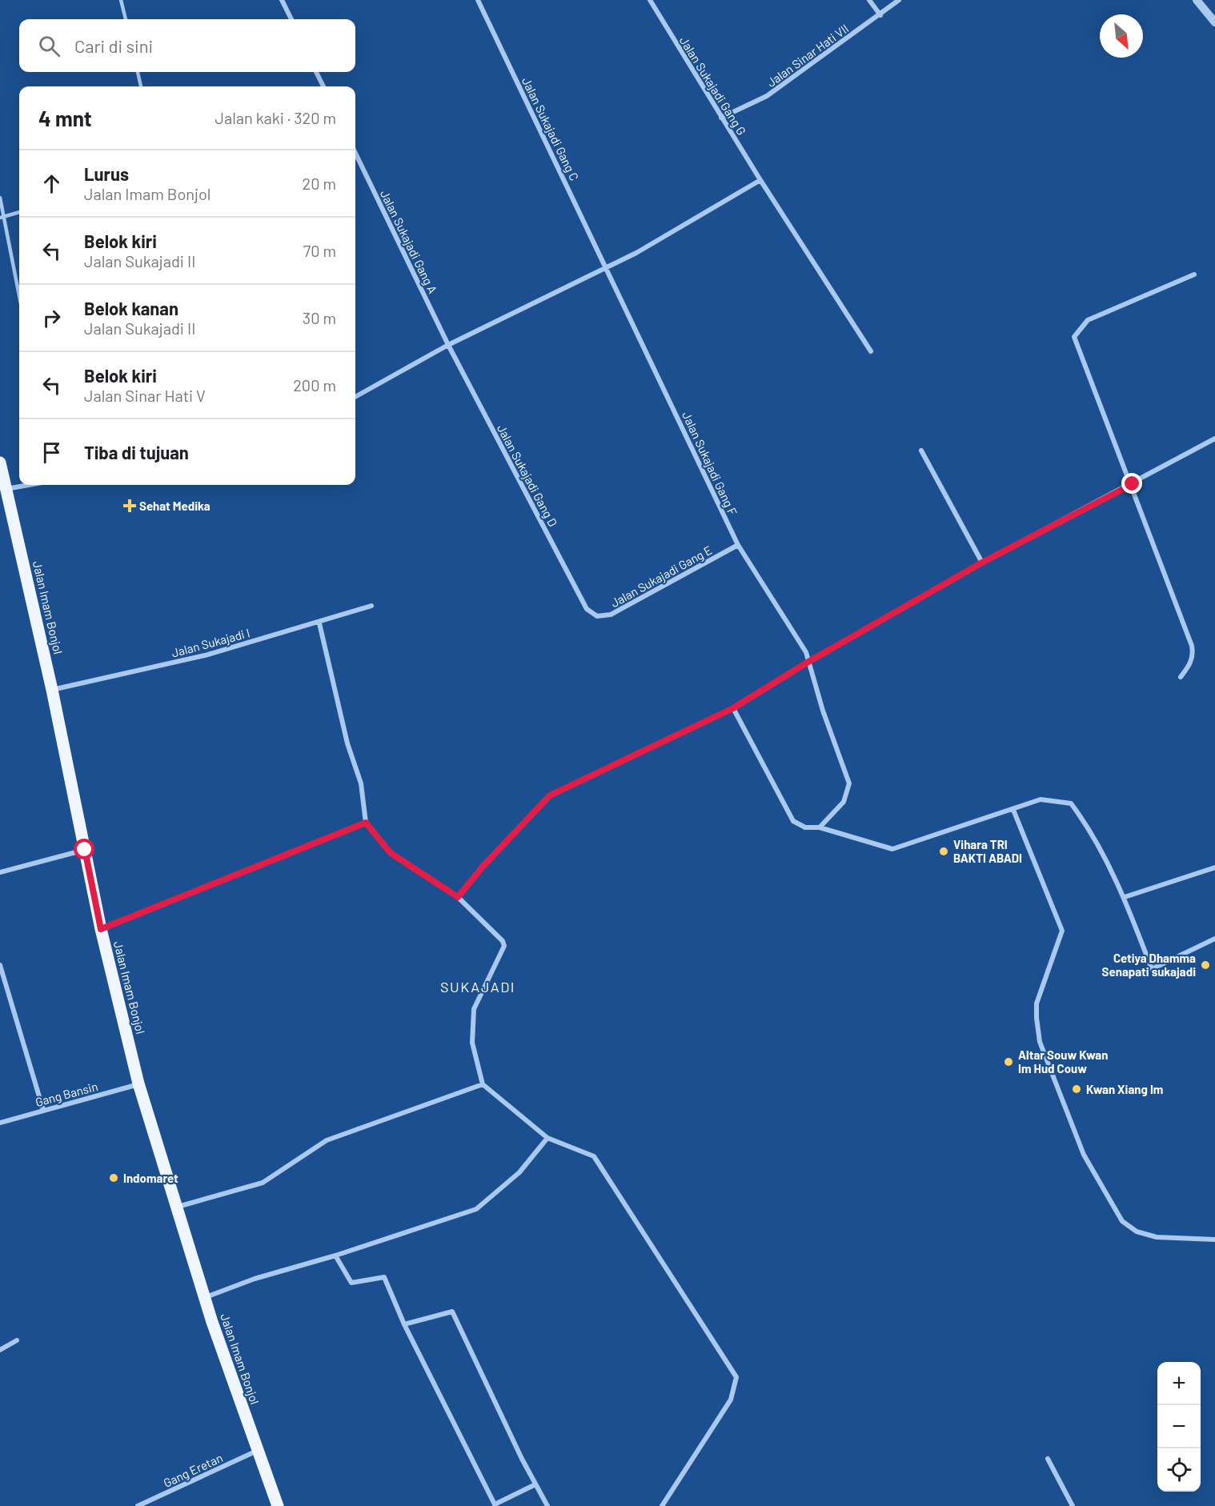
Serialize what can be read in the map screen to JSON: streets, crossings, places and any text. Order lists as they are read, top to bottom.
{
  "streets": {
    "main road": ["Jalan Imam Bonjol"],
    "street": [
      "Jalan Sinar Hati VII",
      "Jalan Sukajadi Gang G",
      "Jalan Sukajadi Gang C",
      "Jalan Sukajadi Gang A",
      "Jalan Sukajadi Gang F",
      "Jalan Sukajadi Gang D",
      "Jalan Sukajadi Gang E",
      "Jalan Sukajadi I",
      "Gang Bansin",
      "Gang Eretan"
    ]
  },
  "crossings": [
    ["Jalan Sinar Hati VII", "Jalan Sukajadi Gang G"],
    ["Jalan Sukajadi Gang C", "Jalan Sukajadi Gang F"],
    ["Jalan Sukajadi Gang A", "Jalan Sukajadi Gang D"],
    ["Jalan Sukajadi Gang F", "Jalan Sukajadi Gang E"],
    ["Jalan Sukajadi Gang D", "Jalan Sukajadi Gang E"],
    ["Jalan Imam Bonjol", "Jalan Sukajadi I"],
    ["Jalan Imam Bonjol", "Gang Bansin"],
    ["Jalan Imam Bonjol", "Gang Eretan"]
  ],
  "districts": ["SUKAJADI"],
  "places": {
    "health": ["Sehat Medika"],
    "other": [
      "Vihara TRI BAKTI ABADI",
      "Cetiya Dhamma Senapati sukajadi",
      "Altar Souw Kwan Im Hud Couw",
      "Kwan Xiang Im",
      "Indomaret"
    ]
  },
  "north": "bottom right",
  "page": {
    "search": "Cari di sini",
    "heading": ["4 mnt", "Jalan kaki · 320 m"],
    "list": [
      ["Lurus", "Jalan Imam Bonjol", "20 m"],
      ["Belok kiri", "Jalan Sukajadi II", "70 m"],
      ["Belok kanan", "Jalan Sukajadi II", "30 m"],
      ["Belok kiri", "Jalan Sinar Hati V", "200 m"],
      "Tiba di tujuan"
    ],
    "map_buttons": ["+", "−"]
  }
}
